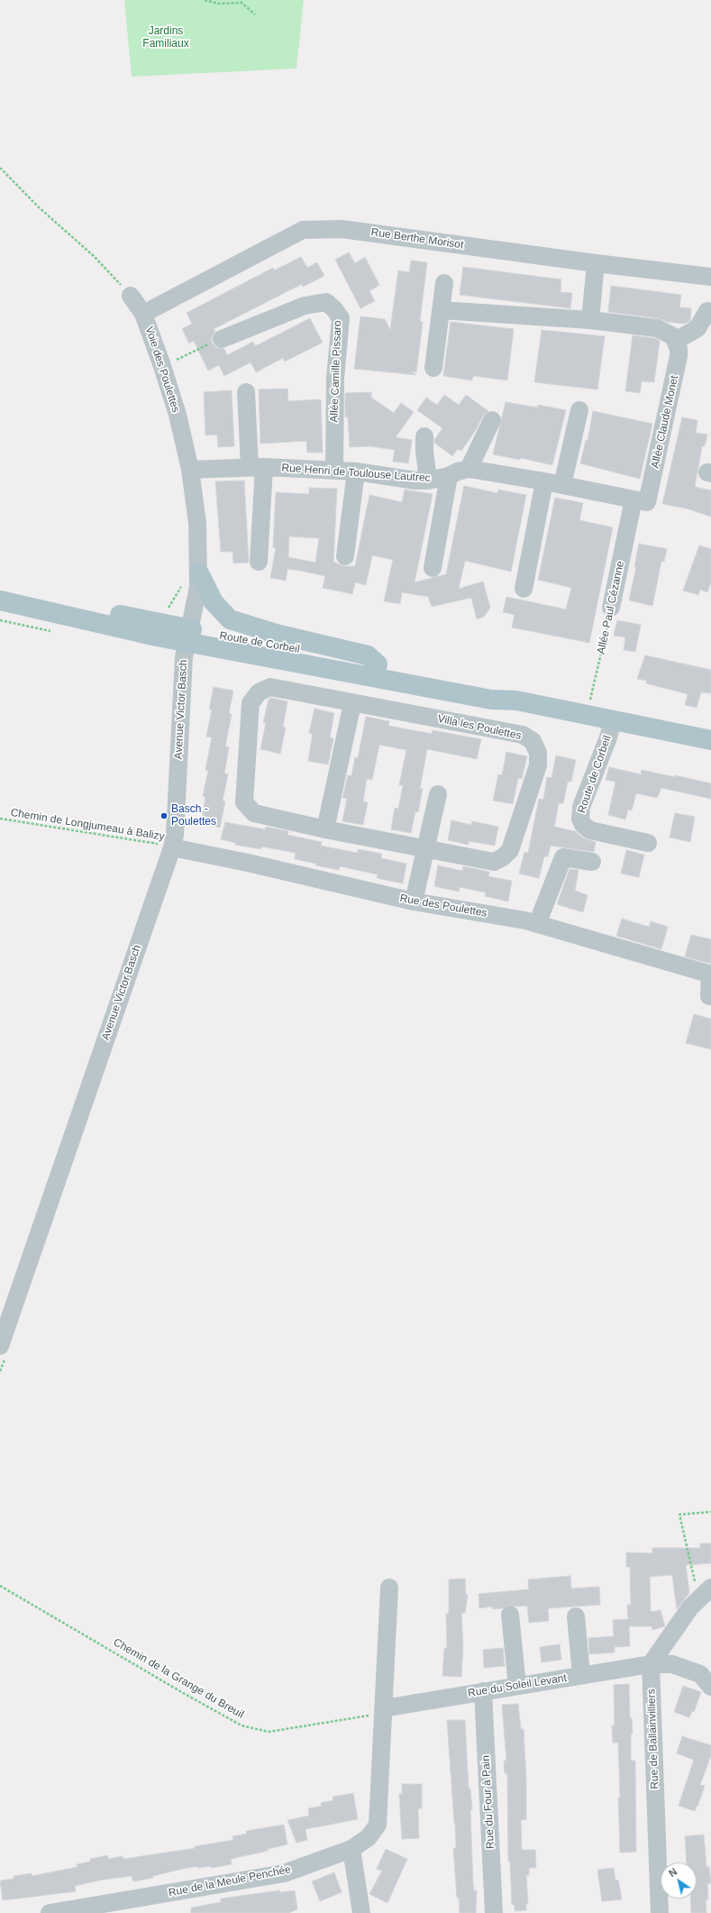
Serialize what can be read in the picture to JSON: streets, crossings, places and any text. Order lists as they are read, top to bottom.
{
  "streets": {
    "main road": ["Route de Corbeil"],
    "street": [
      "Rue Berthe Morisot",
      "Voie des Poulettes",
      "Allée Camille Pissaro",
      "Allée Claude Monet",
      "Rue Henri de Toulouse Lautrec",
      "Allée Paul Cézanne",
      "Avenue Victor Basch",
      "Villa les Poulettes",
      "Rue des Poulettes",
      "Rue du Soleil Levant",
      "Rue de Ballainvilliers",
      "Rue du Four à Pain",
      "Rue de la Meule Penchée"
    ],
    "path": ["Chemin de Longjumeau à Balizy", "Chemin de la Grange du Breuil"]
  },
  "crossings": [
    ["Rue Berthe Morisot", "Voie des Poulettes"],
    ["Voie des Poulettes", "Rue Henri de Toulouse Lautrec"],
    ["Voie des Poulettes", "Route de Corbeil"],
    ["Voie des Poulettes", "Avenue Victor Basch"],
    ["Allée Camille Pissaro", "Rue Henri de Toulouse Lautrec"],
    ["Allée Claude Monet", "Rue Henri de Toulouse Lautrec"],
    ["Allée Claude Monet", "Allée Paul Cézanne"],
    ["Rue Henri de Toulouse Lautrec", "Allée Paul Cézanne"],
    ["Allée Paul Cézanne", "Route de Corbeil"],
    ["Route de Corbeil", "Avenue Victor Basch"],
    ["Avenue Victor Basch", "Chemin de Longjumeau à Balizy"],
    ["Avenue Victor Basch", "Rue des Poulettes"],
    ["Chemin de Longjumeau à Balizy", "Rue des Poulettes"],
    ["Chemin de la Grange du Breuil", "Rue du Soleil Levant"],
    ["Chemin de la Grange du Breuil", "Rue de la Meule Penchée"],
    ["Rue du Soleil Levant", "Rue de Ballainvilliers"],
    ["Rue du Soleil Levant", "Rue du Four à Pain"],
    ["Rue du Soleil Levant", "Rue de la Meule Penchée"]
  ],
  "parks": ["Jardins Familiaux"],
  "places": ["Basch - Poulettes"],
  "north": "top left"
}
